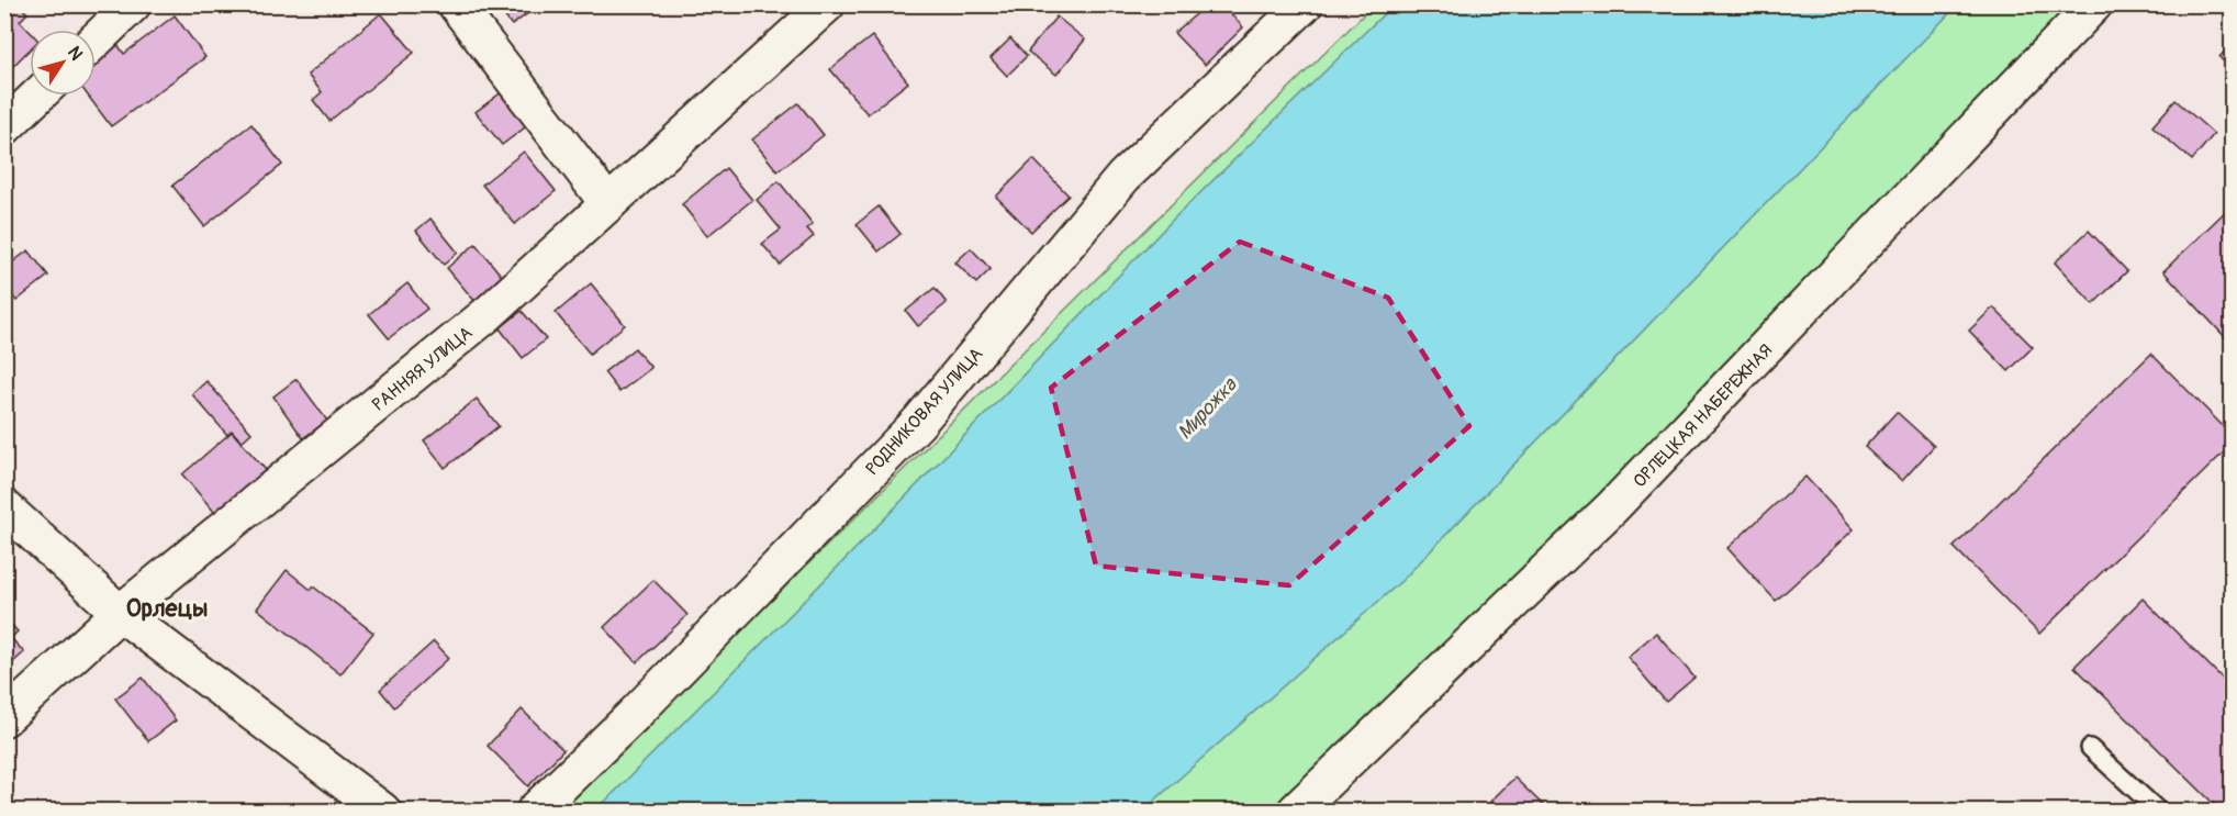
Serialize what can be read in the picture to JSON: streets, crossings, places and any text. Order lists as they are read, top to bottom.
{
  "streets": {
    "street": ["РАННЯЯ УЛИЦА", "РОДНИКОВАЯ УЛИЦА", "ОРЛЕЦКАЯ НАБЕРЕЖНАЯ"]
  },
  "districts": ["Орлецы"],
  "water": ["Мирожка"],
  "north": "top right"
}
